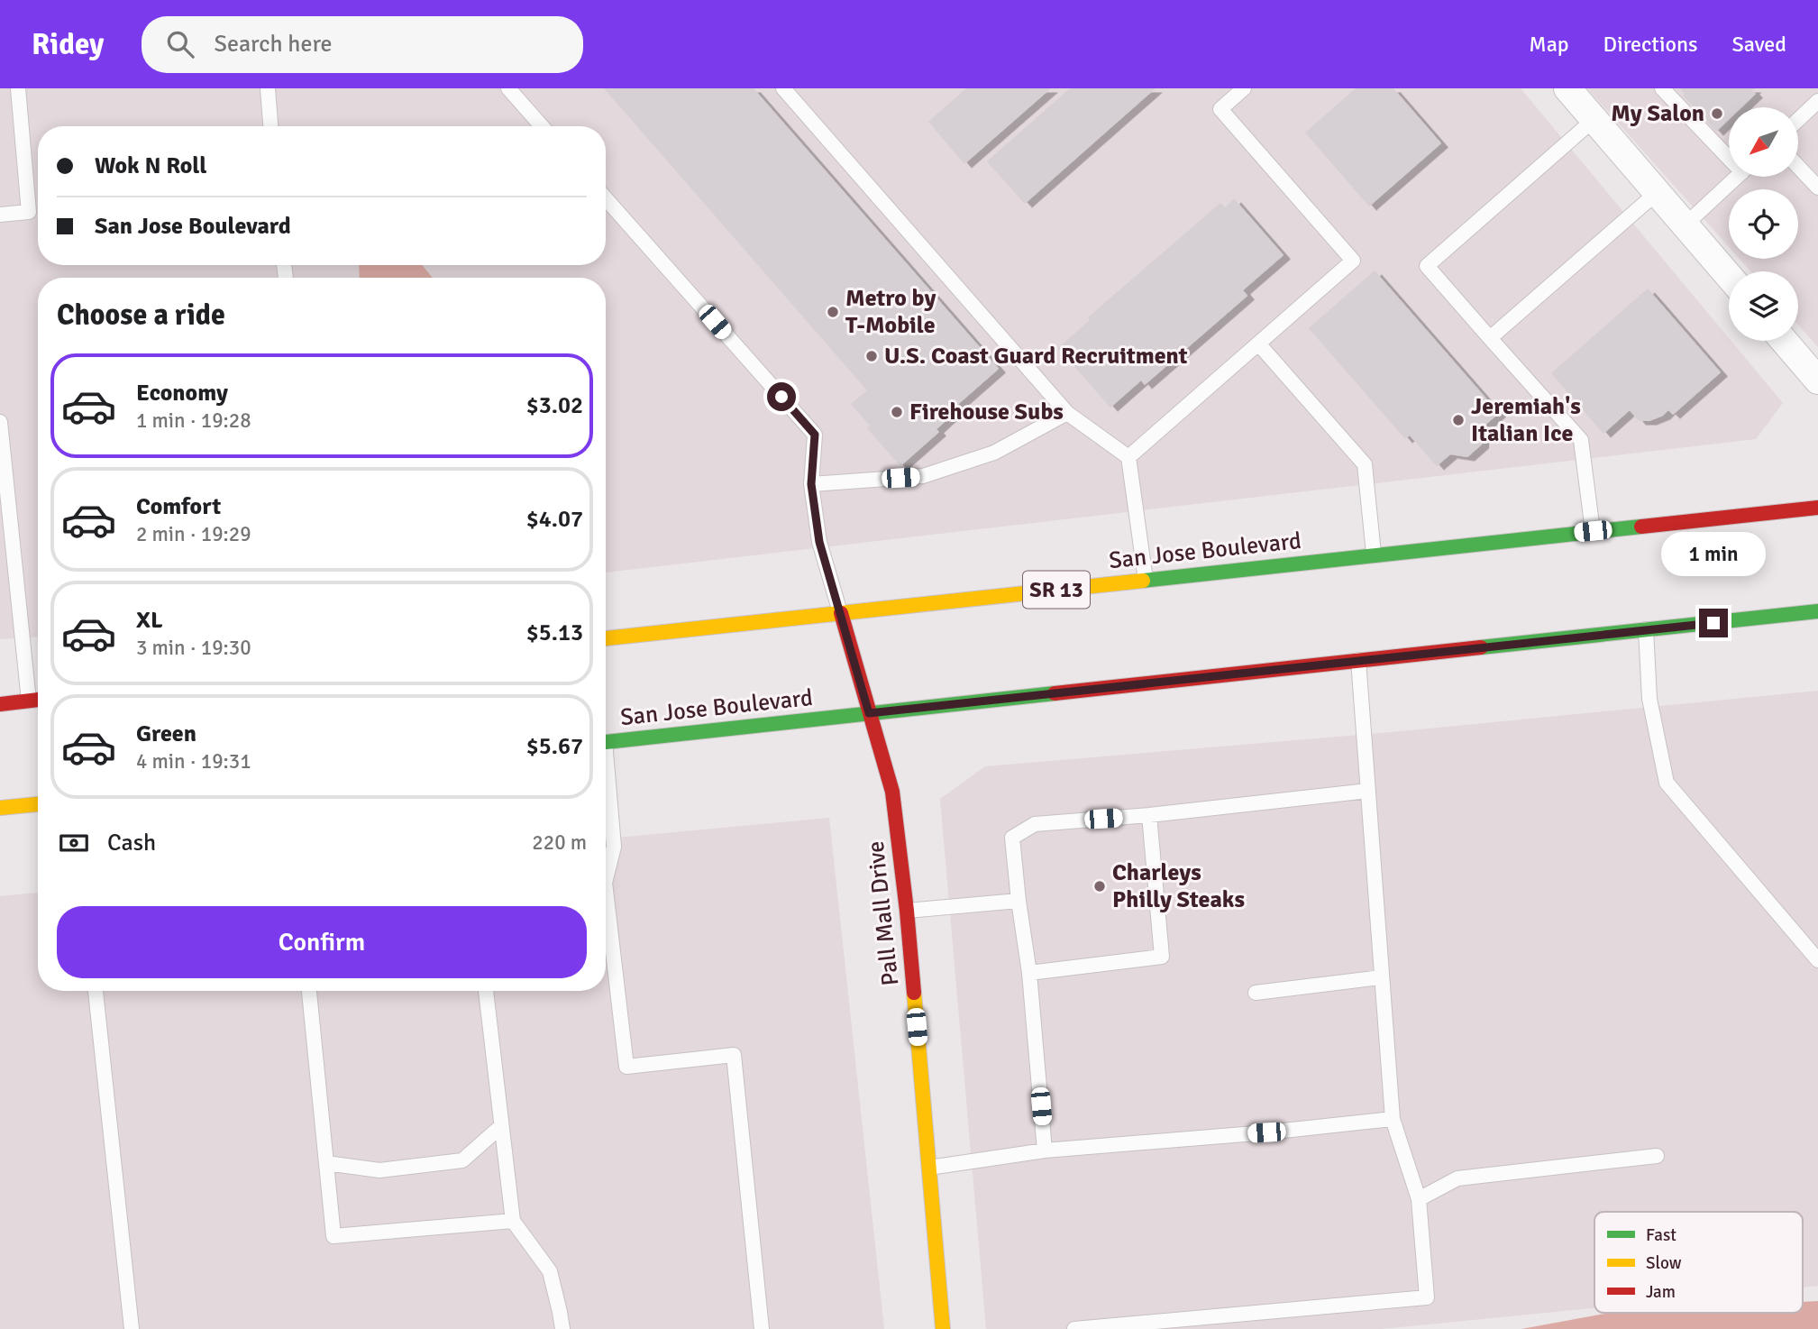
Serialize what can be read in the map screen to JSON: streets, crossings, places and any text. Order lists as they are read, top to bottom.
{
  "streets": {
    "main road": ["San Jose Boulevard", "SR 13", "Pall Mall Drive"]
  },
  "crossings": [
    ["San Jose Boulevard", "Pall Mall Drive"]
  ],
  "places": [
    "My Salon",
    "Metro by T-Mobile",
    "U.S. Coast Guard Recruitment",
    "Firehouse Subs",
    "Jeremiah's Italian Ice",
    "Charleys Philly Steaks"
  ],
  "legend": ["Fast", "Slow", "Jam"],
  "north": "bottom left",
  "page": {
    "header": "Ridey",
    "search": "Search here",
    "nav": ["Map", "Directions", "Saved"],
    "banner": ["Wok N Roll", "San Jose Boulevard"],
    "heading": "Choose a ride",
    "list": [
      {
        "name": "Economy",
        "note": "1 min · 19:28",
        "value": "$3.02"
      },
      {
        "name": "Comfort",
        "note": "2 min · 19:29",
        "value": "$4.07"
      },
      {
        "name": "XL",
        "note": "3 min · 19:30",
        "value": "$5.13"
      },
      {
        "name": "Green",
        "note": "4 min · 19:31",
        "value": "$5.67"
      }
    ],
    "bubble": "1 min",
    "pay": ["Cash", "220 m"],
    "buttons": "Confirm"
  }
}
